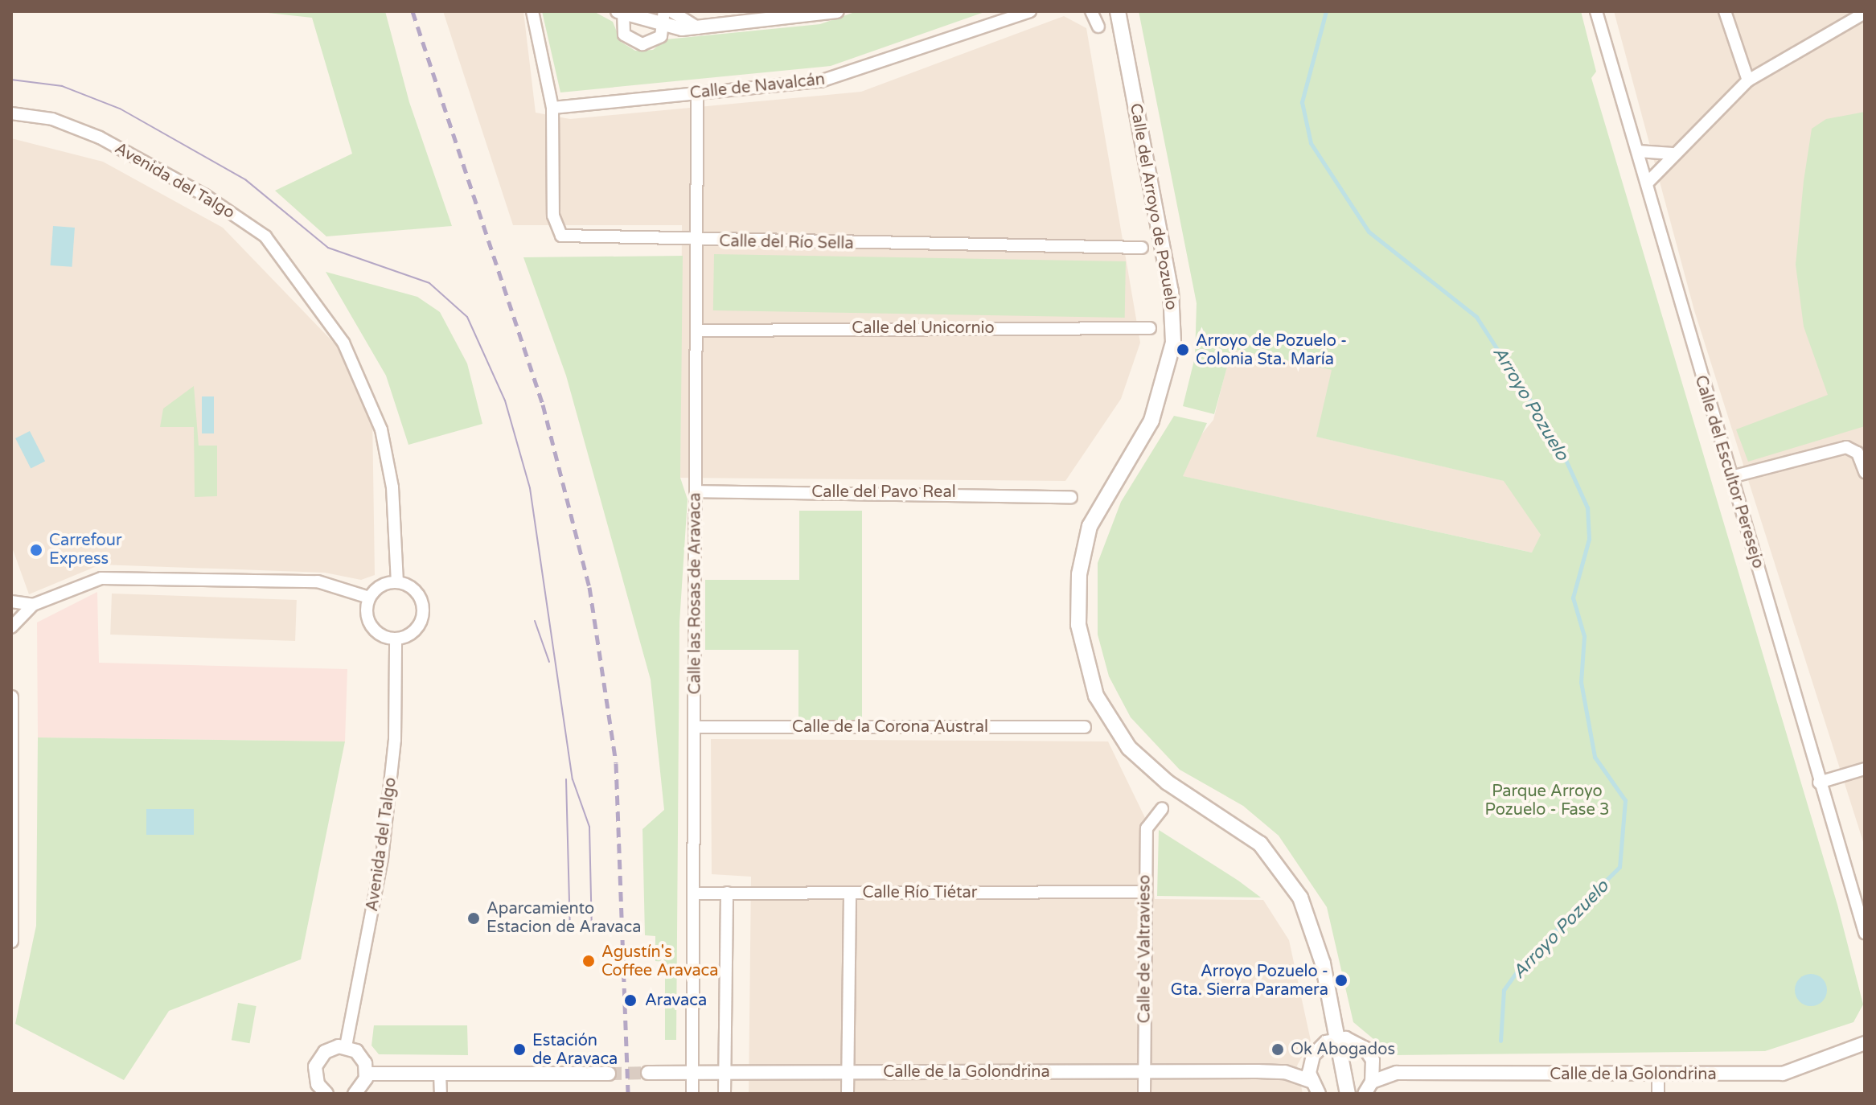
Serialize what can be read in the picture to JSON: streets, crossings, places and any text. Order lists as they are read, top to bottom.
{
  "streets": {
    "main road": ["Calle del Arroyo de Pozuelo"],
    "street": [
      "Calle de Navalcán",
      "Avenida del Talgo",
      "Calle del Río Sella",
      "Calle del Unicornio",
      "Calle del Escultor Peresejo",
      "Calle del Pavo Real",
      "Calle las Rosas de Aravaca",
      "Calle de la Corona Austral",
      "Calle Río Tiétar",
      "Calle de Valtravieso",
      "Calle de la Golondrina"
    ]
  },
  "crossings": [
    ["Calle de Navalcán", "Calle del Río Sella"],
    ["Calle de Navalcán", "Calle las Rosas de Aravaca"],
    ["Calle del Arroyo de Pozuelo", "Calle de la Golondrina"],
    ["Calle del Río Sella", "Calle las Rosas de Aravaca"],
    ["Calle del Unicornio", "Calle las Rosas de Aravaca"],
    ["Calle del Pavo Real", "Calle las Rosas de Aravaca"],
    ["Calle las Rosas de Aravaca", "Calle de la Corona Austral"],
    ["Calle las Rosas de Aravaca", "Calle Río Tiétar"],
    ["Calle las Rosas de Aravaca", "Calle de la Golondrina"],
    ["Calle Río Tiétar", "Calle de Valtravieso"],
    ["Calle de Valtravieso", "Calle de la Golondrina"]
  ],
  "water": ["Arroyo Pozuelo"],
  "parks": ["Parque Arroyo Pozuelo - Fase 3"],
  "places": [
    "Arroyo de Pozuelo - Colonia Sta. María",
    "Carrefour Express",
    "Aparcamiento Estacion de Aravaca",
    "Agustín's Coffee Aravaca",
    "Arroyo Pozuelo - Gta. Sierra Paramera",
    "Aravaca",
    "Estación de Aravaca",
    "Ok Abogados"
  ]
}
